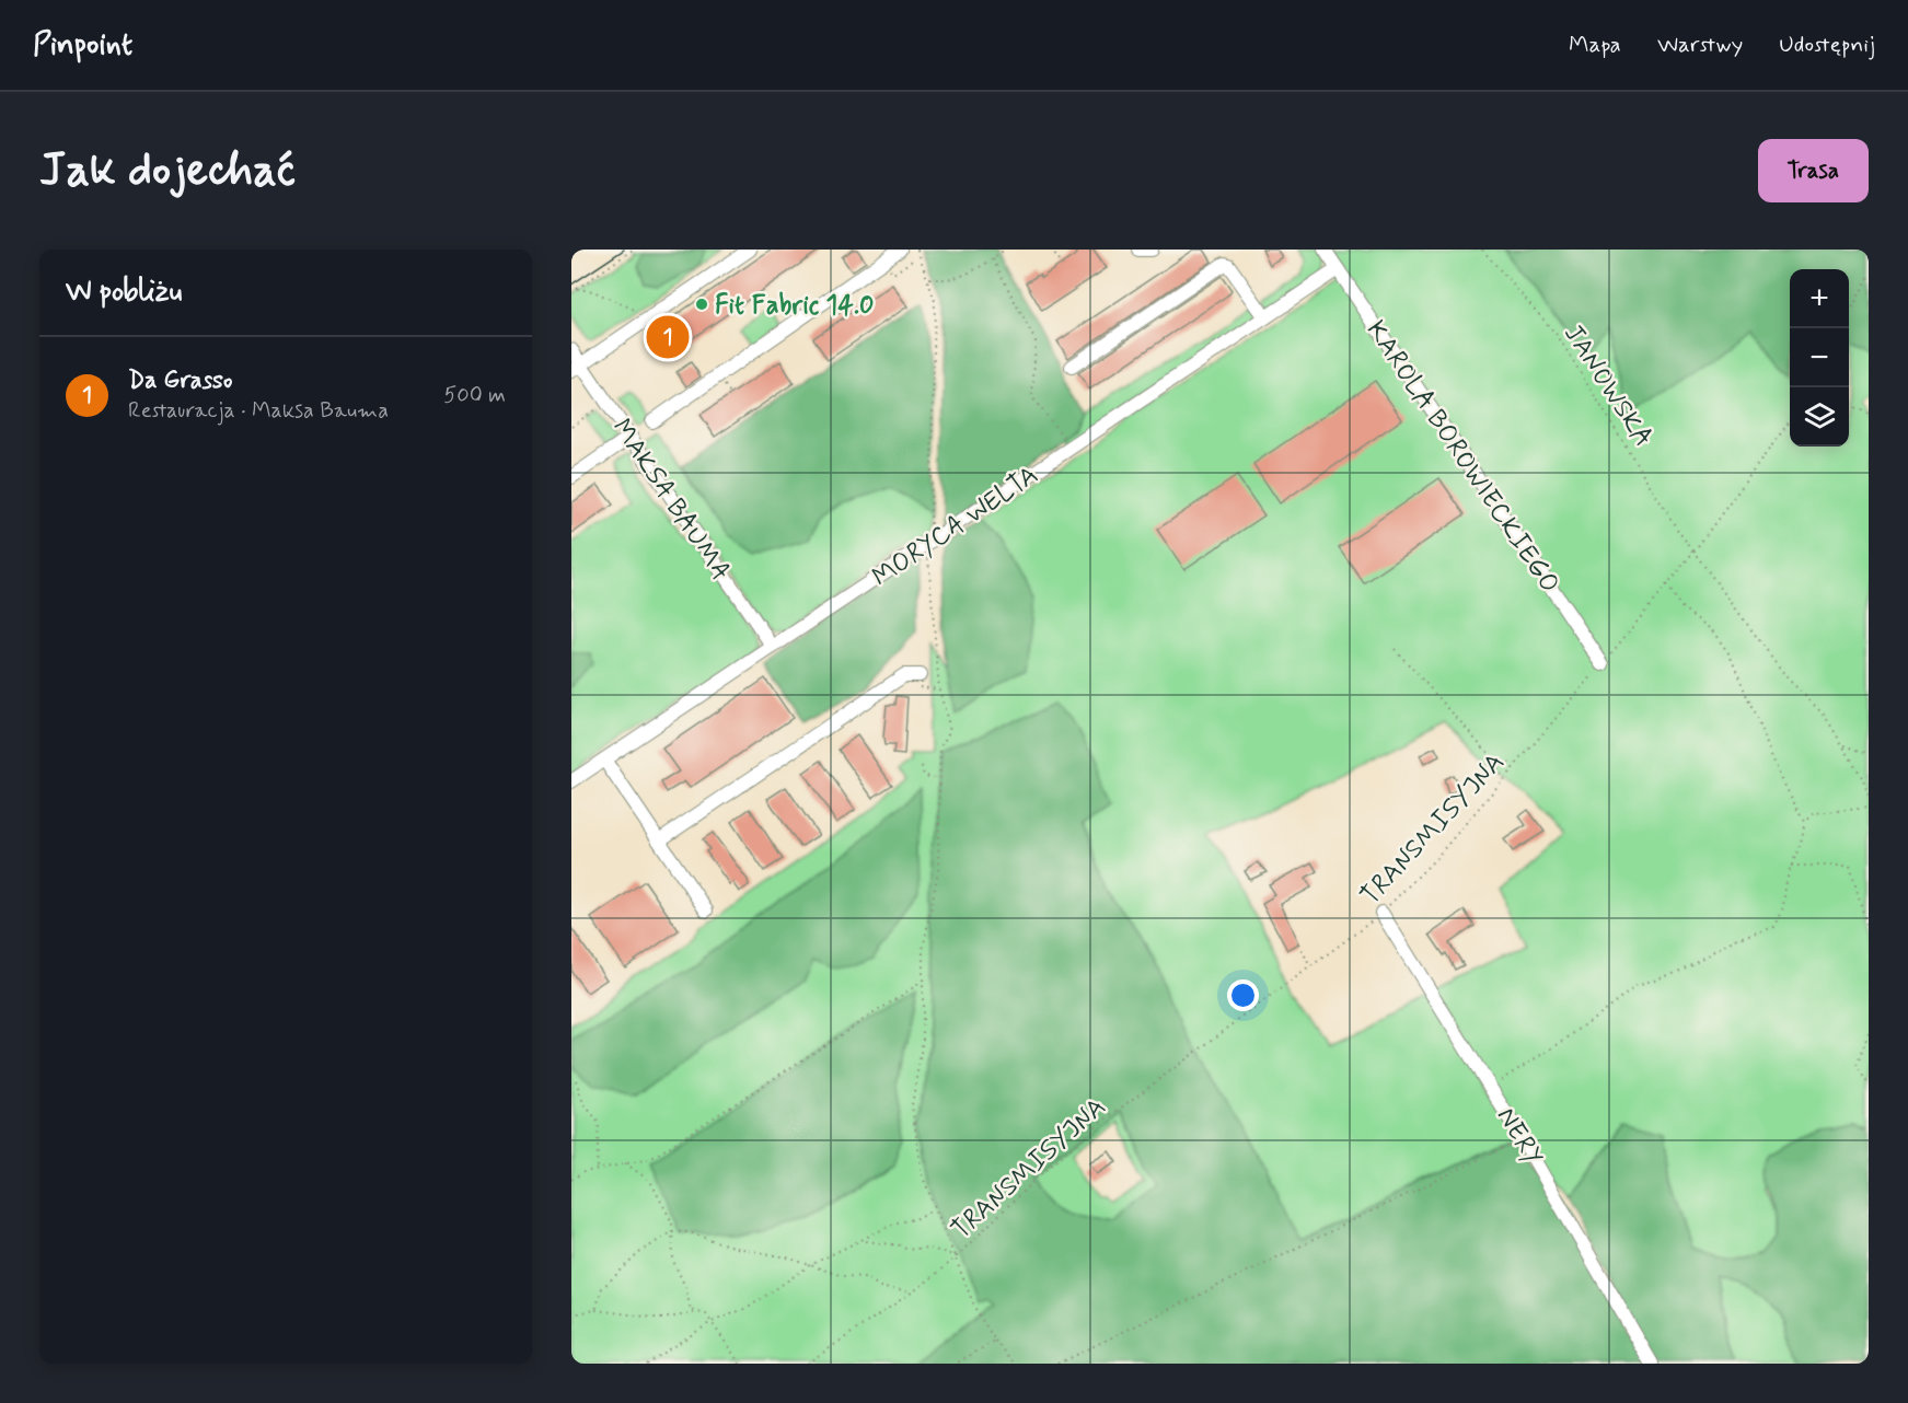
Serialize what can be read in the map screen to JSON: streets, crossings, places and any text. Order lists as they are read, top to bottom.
{
  "streets": {
    "street": [
      "KAROLA BOROWIECKIEGO",
      "MAKSA BAUMA",
      "MORYCA WELTA",
      "NERY"
    ],
    "path": ["JANOWSKA", "TRANSMISYJNA"]
  },
  "crossings": [
    ["JANOWSKA", "TRANSMISYJNA"],
    ["KAROLA BOROWIECKIEGO", "MORYCA WELTA"],
    ["KAROLA BOROWIECKIEGO", "TRANSMISYJNA"],
    ["MAKSA BAUMA", "MORYCA WELTA"],
    ["TRANSMISYJNA", "NERY"]
  ],
  "places": ["Fit Fabric 14.0"],
  "page": {
    "header": "Pinpoint",
    "nav": ["Mapa", "Warstwy", "Udostępnij"],
    "buttons": "Trasa",
    "title": "Jak dojechać",
    "heading": "W pobliżu",
    "map_buttons": ["+", "−"],
    "pins": "1",
    "list": [
      {
        "mark": "1",
        "name": "Da Grasso",
        "note": "Restauracja · Maksa Bauma",
        "value": "500 m"
      }
    ]
  }
}
